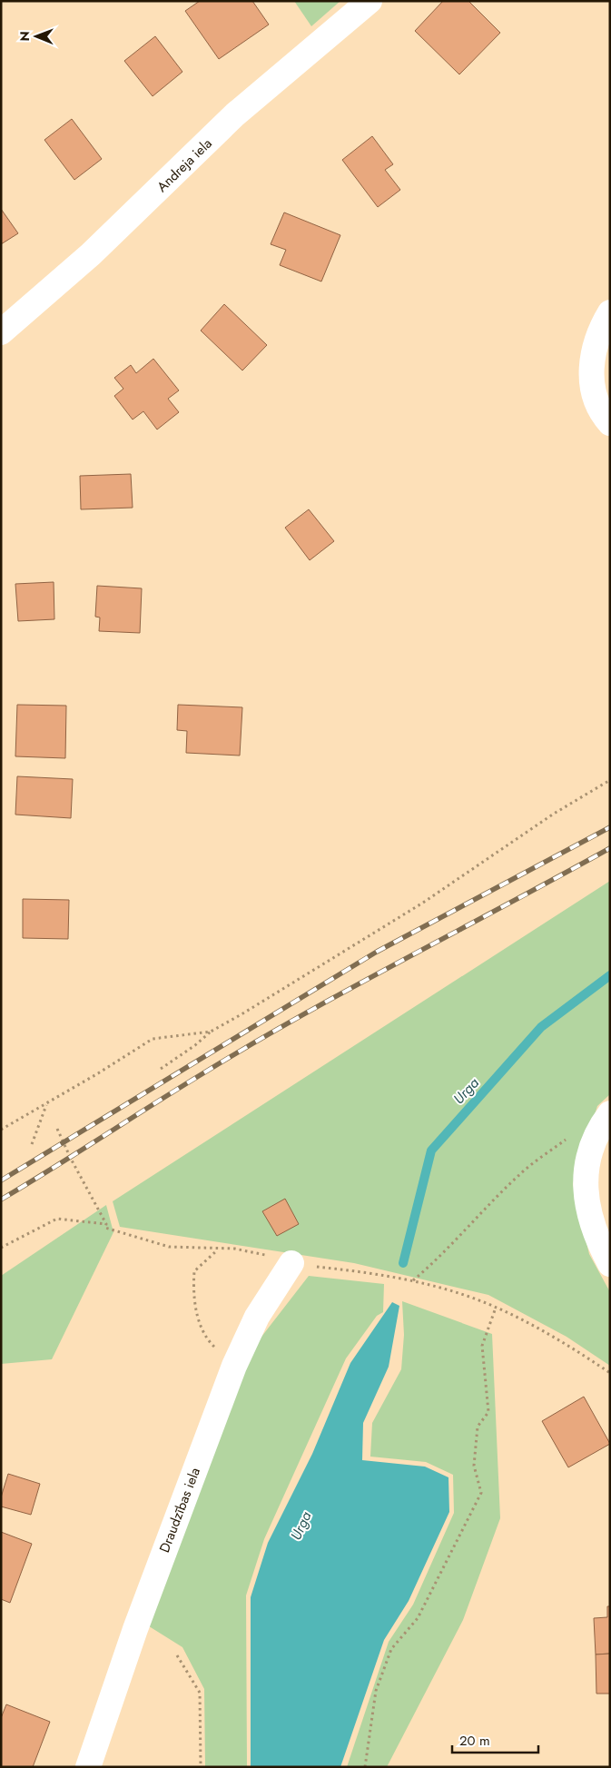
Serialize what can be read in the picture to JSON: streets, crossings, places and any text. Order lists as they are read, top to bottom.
{
  "streets": {
    "street": ["Andreja iela", "Draudzības iela"]
  },
  "water": ["Urga"],
  "scale_bar": "20 m",
  "north": "left"
}
